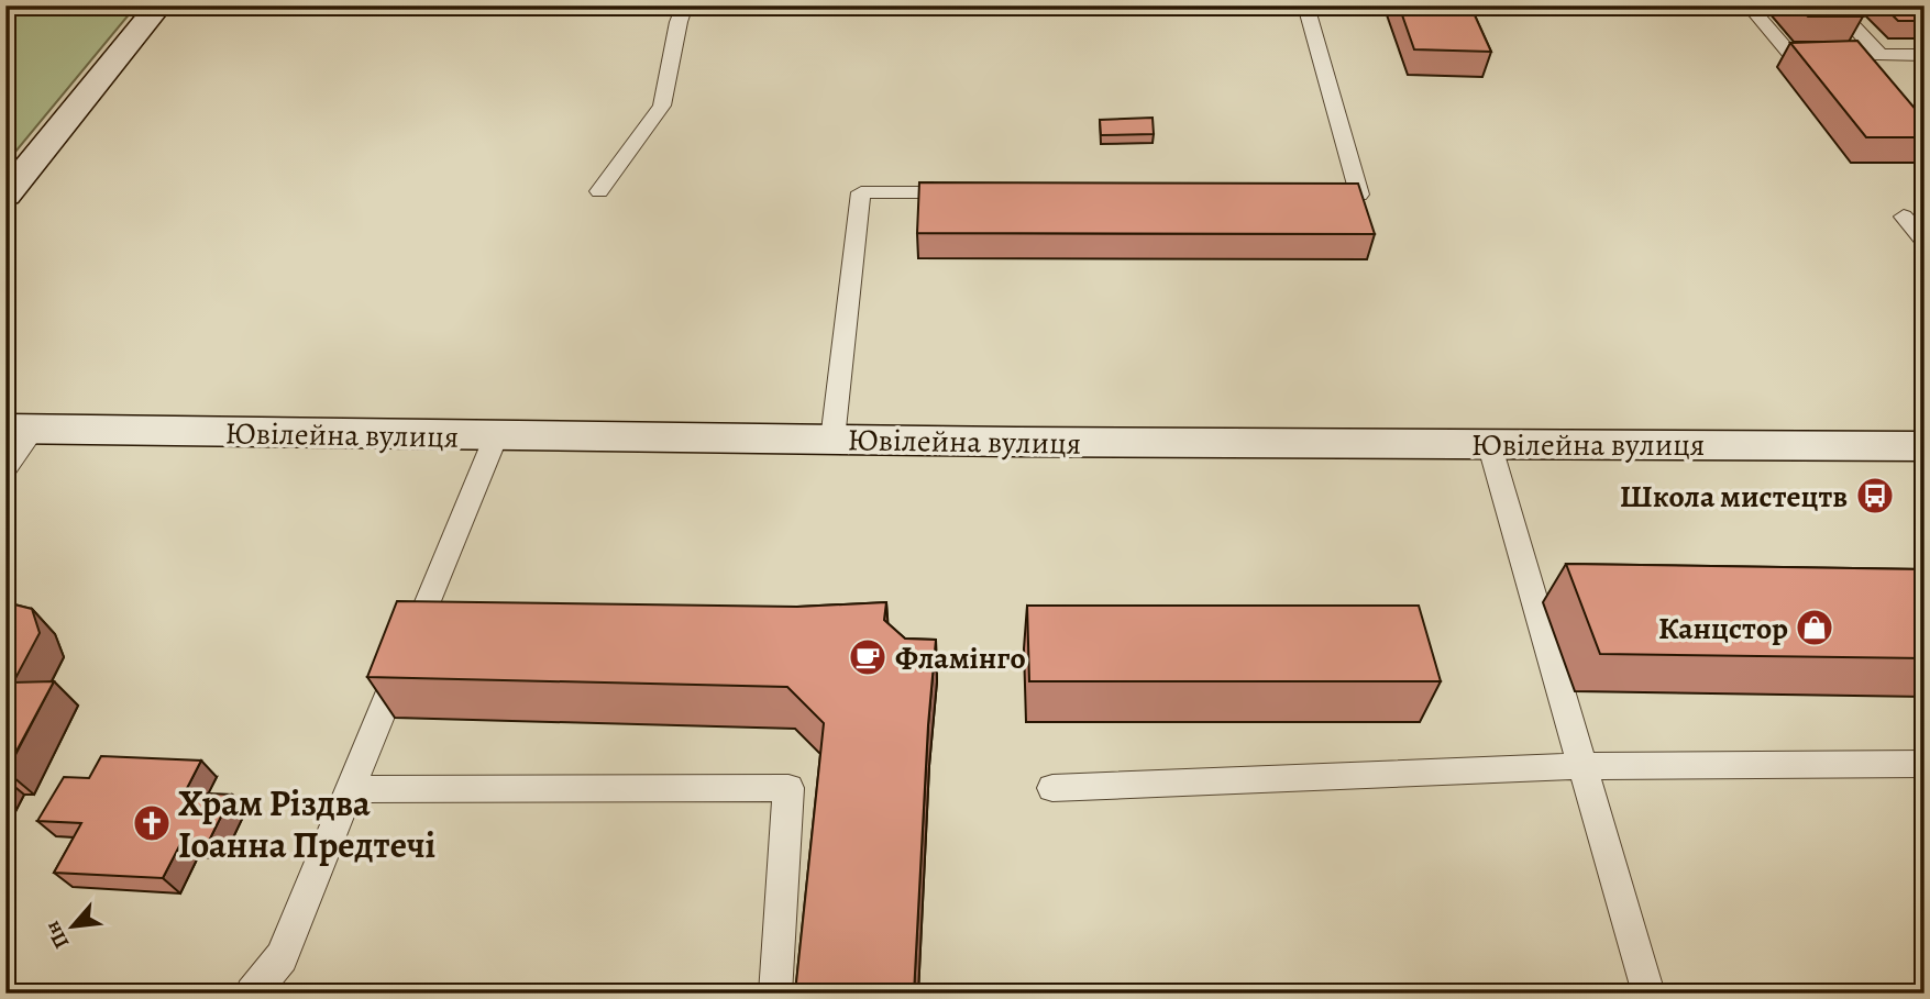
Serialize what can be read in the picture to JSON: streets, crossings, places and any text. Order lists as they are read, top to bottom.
{
  "streets": {
    "street": ["Ювілейна вулиця"]
  },
  "places": {
    "bus stop": ["Школа мистецтв"],
    "shop": ["Канцстор"],
    "cafe": ["Фламінго"],
    "church": ["Храм Різдва Іоанна Предтечі"]
  },
  "north": "bottom left"
}
